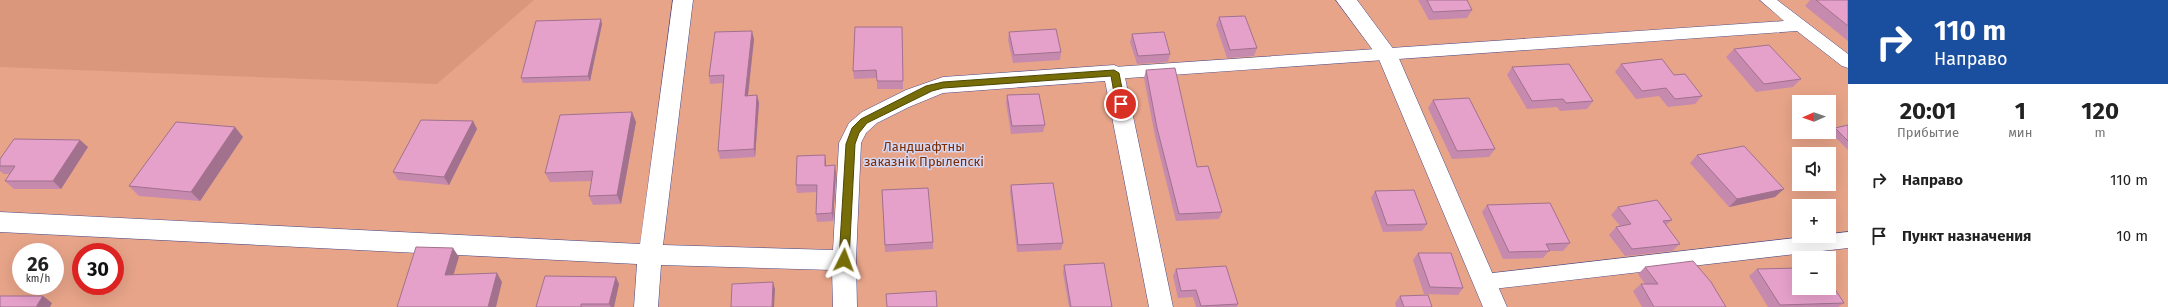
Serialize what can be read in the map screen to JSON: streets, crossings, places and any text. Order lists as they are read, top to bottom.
{
  "parks": ["Ландшафтны заказнік Прылепскі"],
  "north": "left",
  "page": {
    "turn": ["110 m", "Направо"],
    "eta": [
      "20:01",
      "Прибытие",
      "1",
      "мин",
      "120",
      "m"
    ],
    "map_buttons": ["+", "−"],
    "list": [
      {
        "name": "Направо",
        "value": "110 m"
      },
      {
        "name": "Пункт назначения",
        "value": "10 m"
      }
    ],
    "speed": "26 km/h",
    "limit": "30"
  }
}
